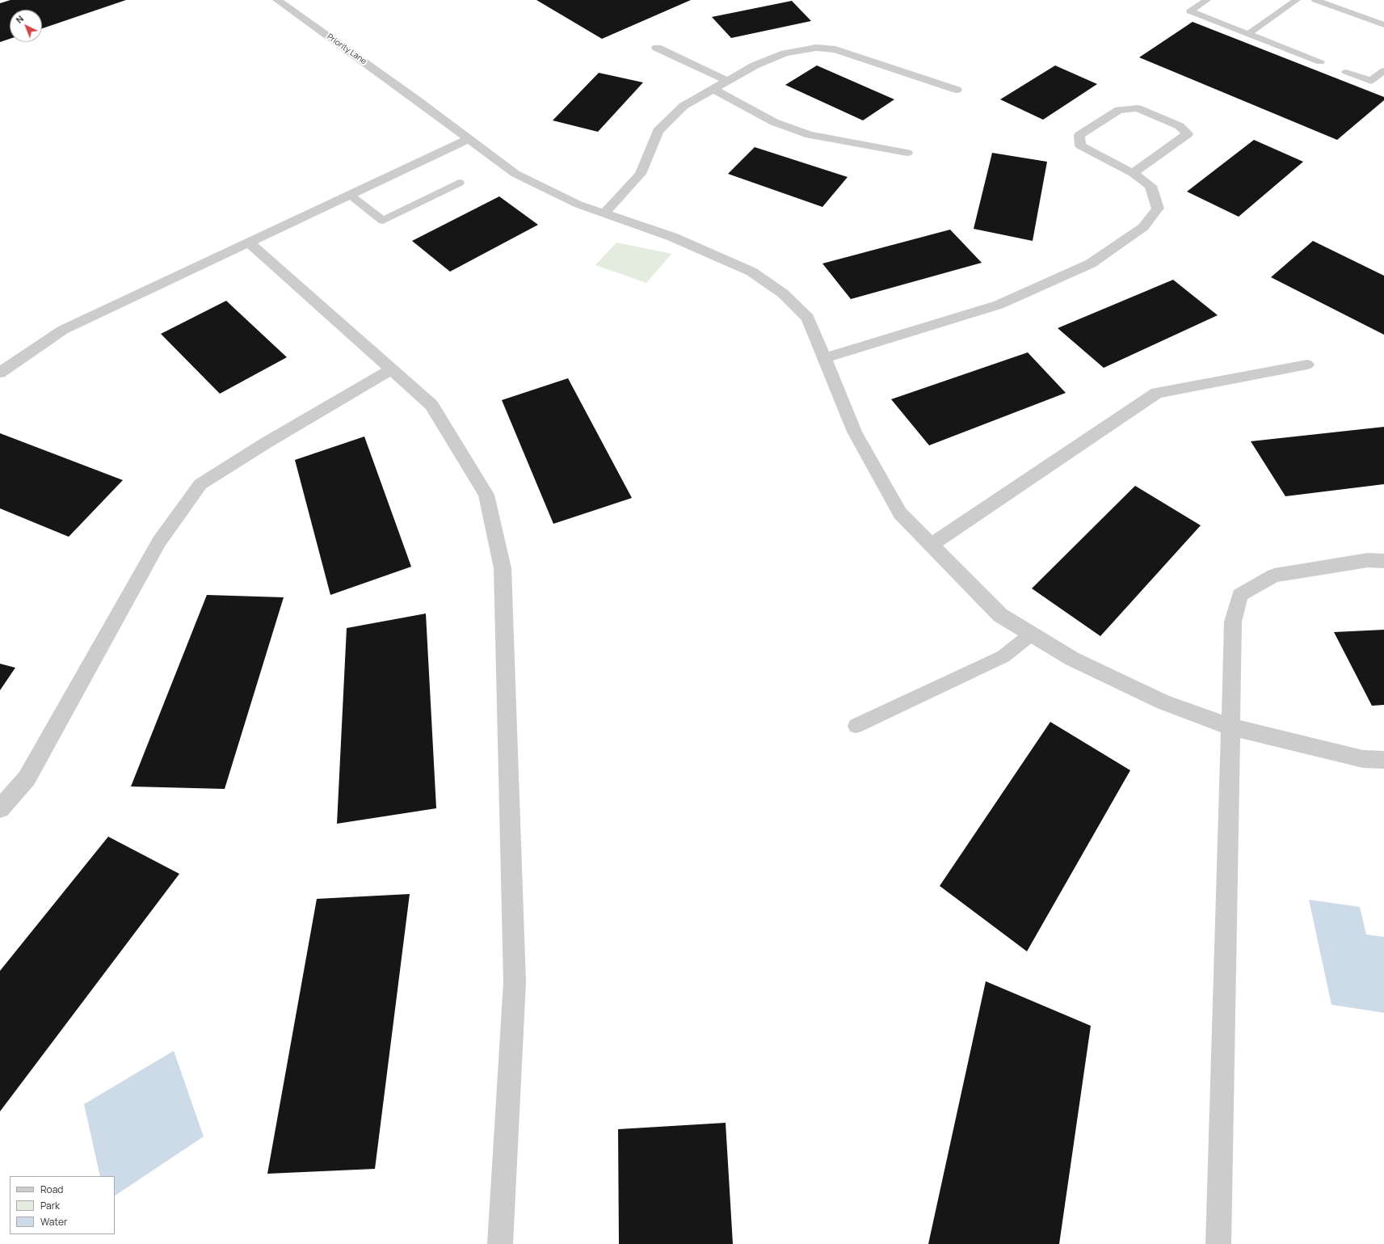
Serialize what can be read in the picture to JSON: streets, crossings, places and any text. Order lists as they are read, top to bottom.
{
  "streets": {
    "street": ["Priority Lane"]
  },
  "legend": ["Road", "Park", "Water"],
  "north": "top left"
}
